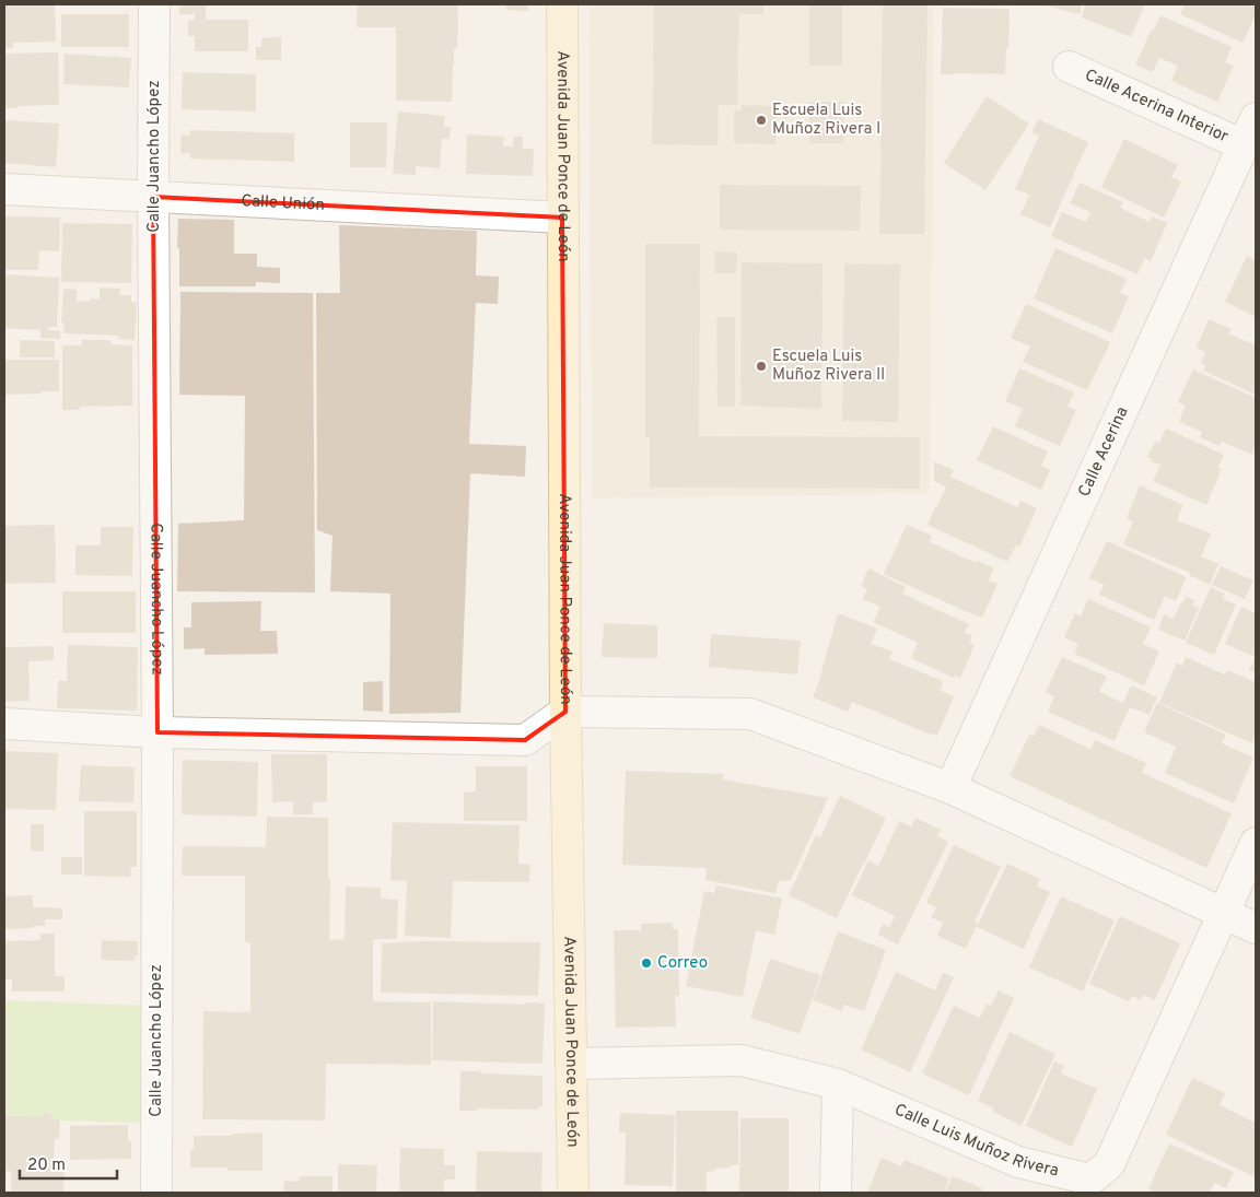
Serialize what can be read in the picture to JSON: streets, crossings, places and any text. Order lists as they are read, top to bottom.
{
  "streets": {
    "main road": ["Avenida Juan Ponce de León"],
    "street": [
      "Calle Acerina Interior",
      "Calle Juancho López",
      "Calle Unión",
      "Calle Acerina",
      "Calle Luis Muñoz Rivera"
    ]
  },
  "crossings": [
    ["Calle Acerina Interior", "Calle Acerina"],
    ["Calle Juancho López", "Calle Unión"],
    ["Avenida Juan Ponce de León", "Calle Unión"],
    ["Avenida Juan Ponce de León", "Calle Luis Muñoz Rivera"]
  ],
  "places": ["Escuela Luis Muñoz Rivera I", "Escuela Luis Muñoz Rivera II", "Correo"],
  "scale_bar": "20 m"
}
